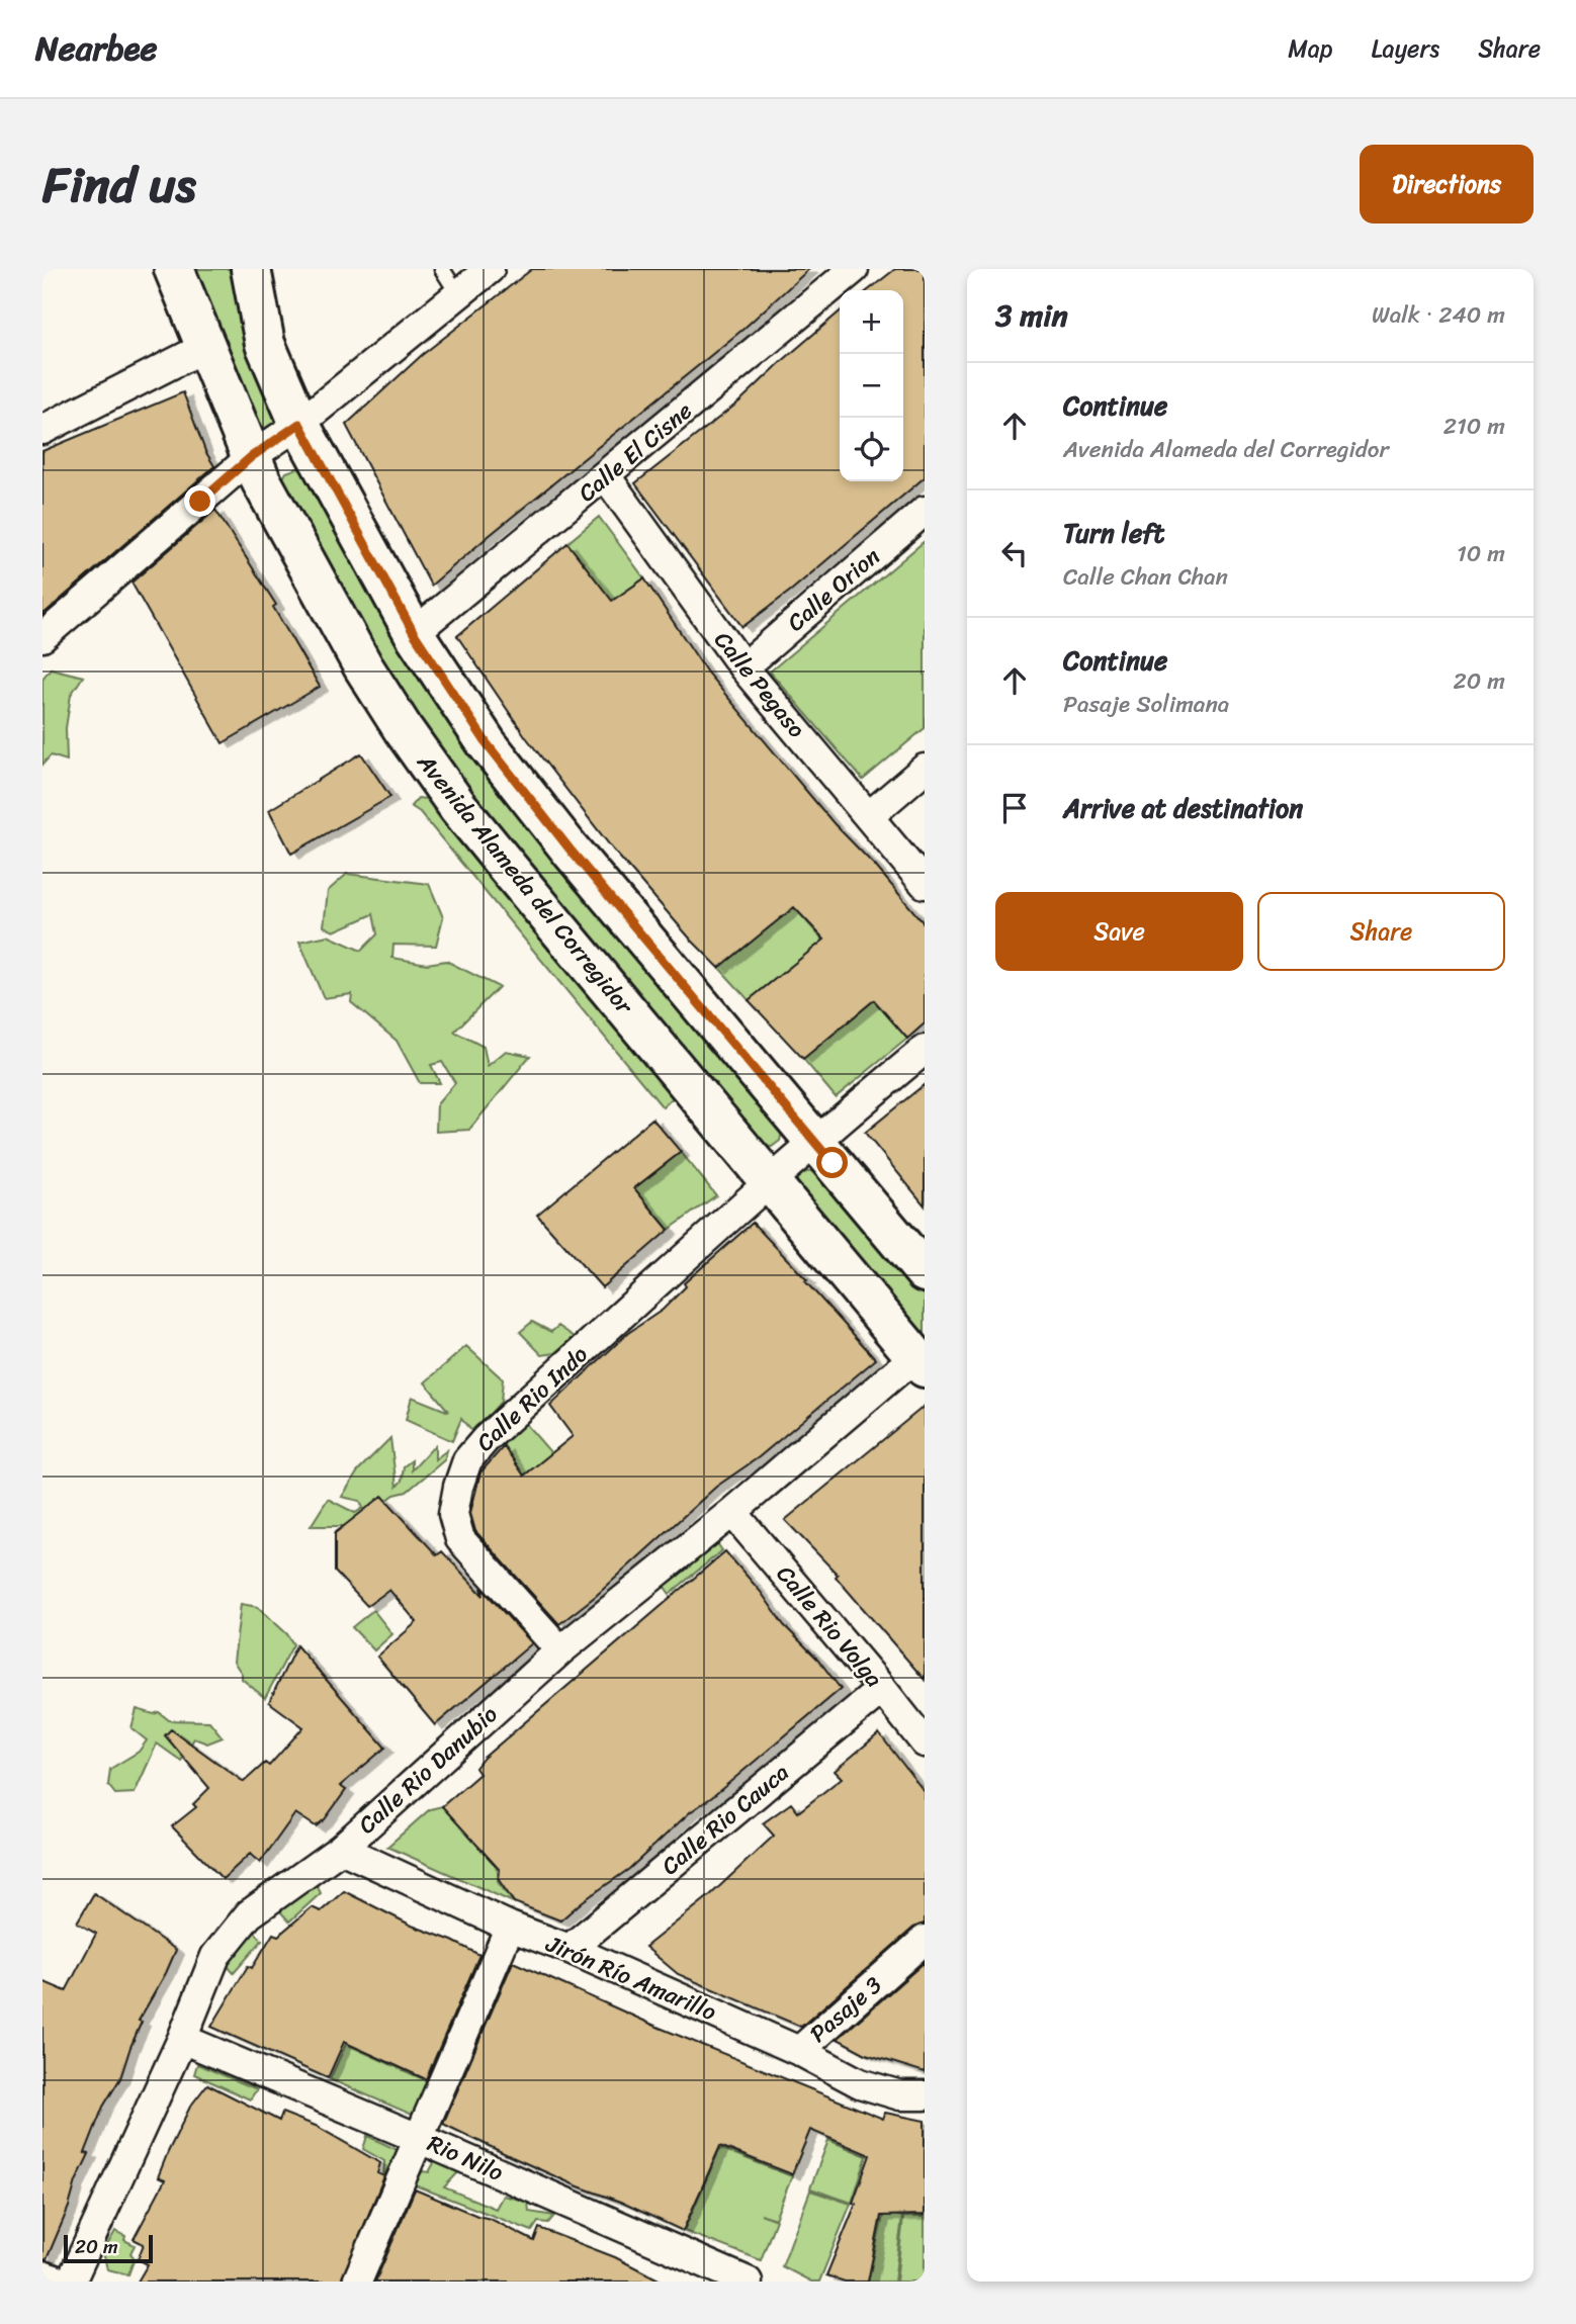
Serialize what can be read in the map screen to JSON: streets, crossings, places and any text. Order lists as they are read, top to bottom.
{
  "streets": {
    "main road": ["Avenida Alameda del Corregidor"],
    "street": [
      "Calle El Cisne",
      "Calle Orion",
      "Calle Pegaso",
      "Calle Rio Indo",
      "Calle Rio Volga",
      "Calle Rio Danubio",
      "Calle Rio Cauca",
      "Jirón Río Amarillo",
      "Pasaje 3",
      "Rio Nilo"
    ]
  },
  "crossings": [
    ["Calle El Cisne", "Calle Pegaso"],
    ["Calle Orion", "Calle Pegaso"],
    ["Avenida Alameda del Corregidor", "Calle Rio Indo"],
    ["Avenida Alameda del Corregidor", "Calle Rio Danubio"],
    ["Calle Rio Indo", "Calle Rio Danubio"],
    ["Calle Rio Volga", "Calle Rio Danubio"],
    ["Calle Rio Volga", "Calle Rio Cauca"],
    ["Calle Rio Danubio", "Jirón Río Amarillo"],
    ["Calle Rio Danubio", "Rio Nilo"],
    ["Calle Rio Cauca", "Jirón Río Amarillo"],
    ["Jirón Río Amarillo", "Pasaje 3"]
  ],
  "scale_bar": "20 m",
  "page": {
    "header": "Nearbee",
    "nav": ["Map", "Layers", "Share"],
    "title": "Find us",
    "buttons": [
      "Directions",
      ["Save", "Share"]
    ],
    "heading": ["3 min", "Walk · 240 m"],
    "map_buttons": ["+", "−"],
    "list": [
      ["Continue", "Avenida Alameda del Corregidor", "210 m"],
      ["Turn left", "Calle Chan Chan", "10 m"],
      ["Continue", "Pasaje Solimana", "20 m"],
      "Arrive at destination"
    ],
    "scale": "20 m"
  }
}
